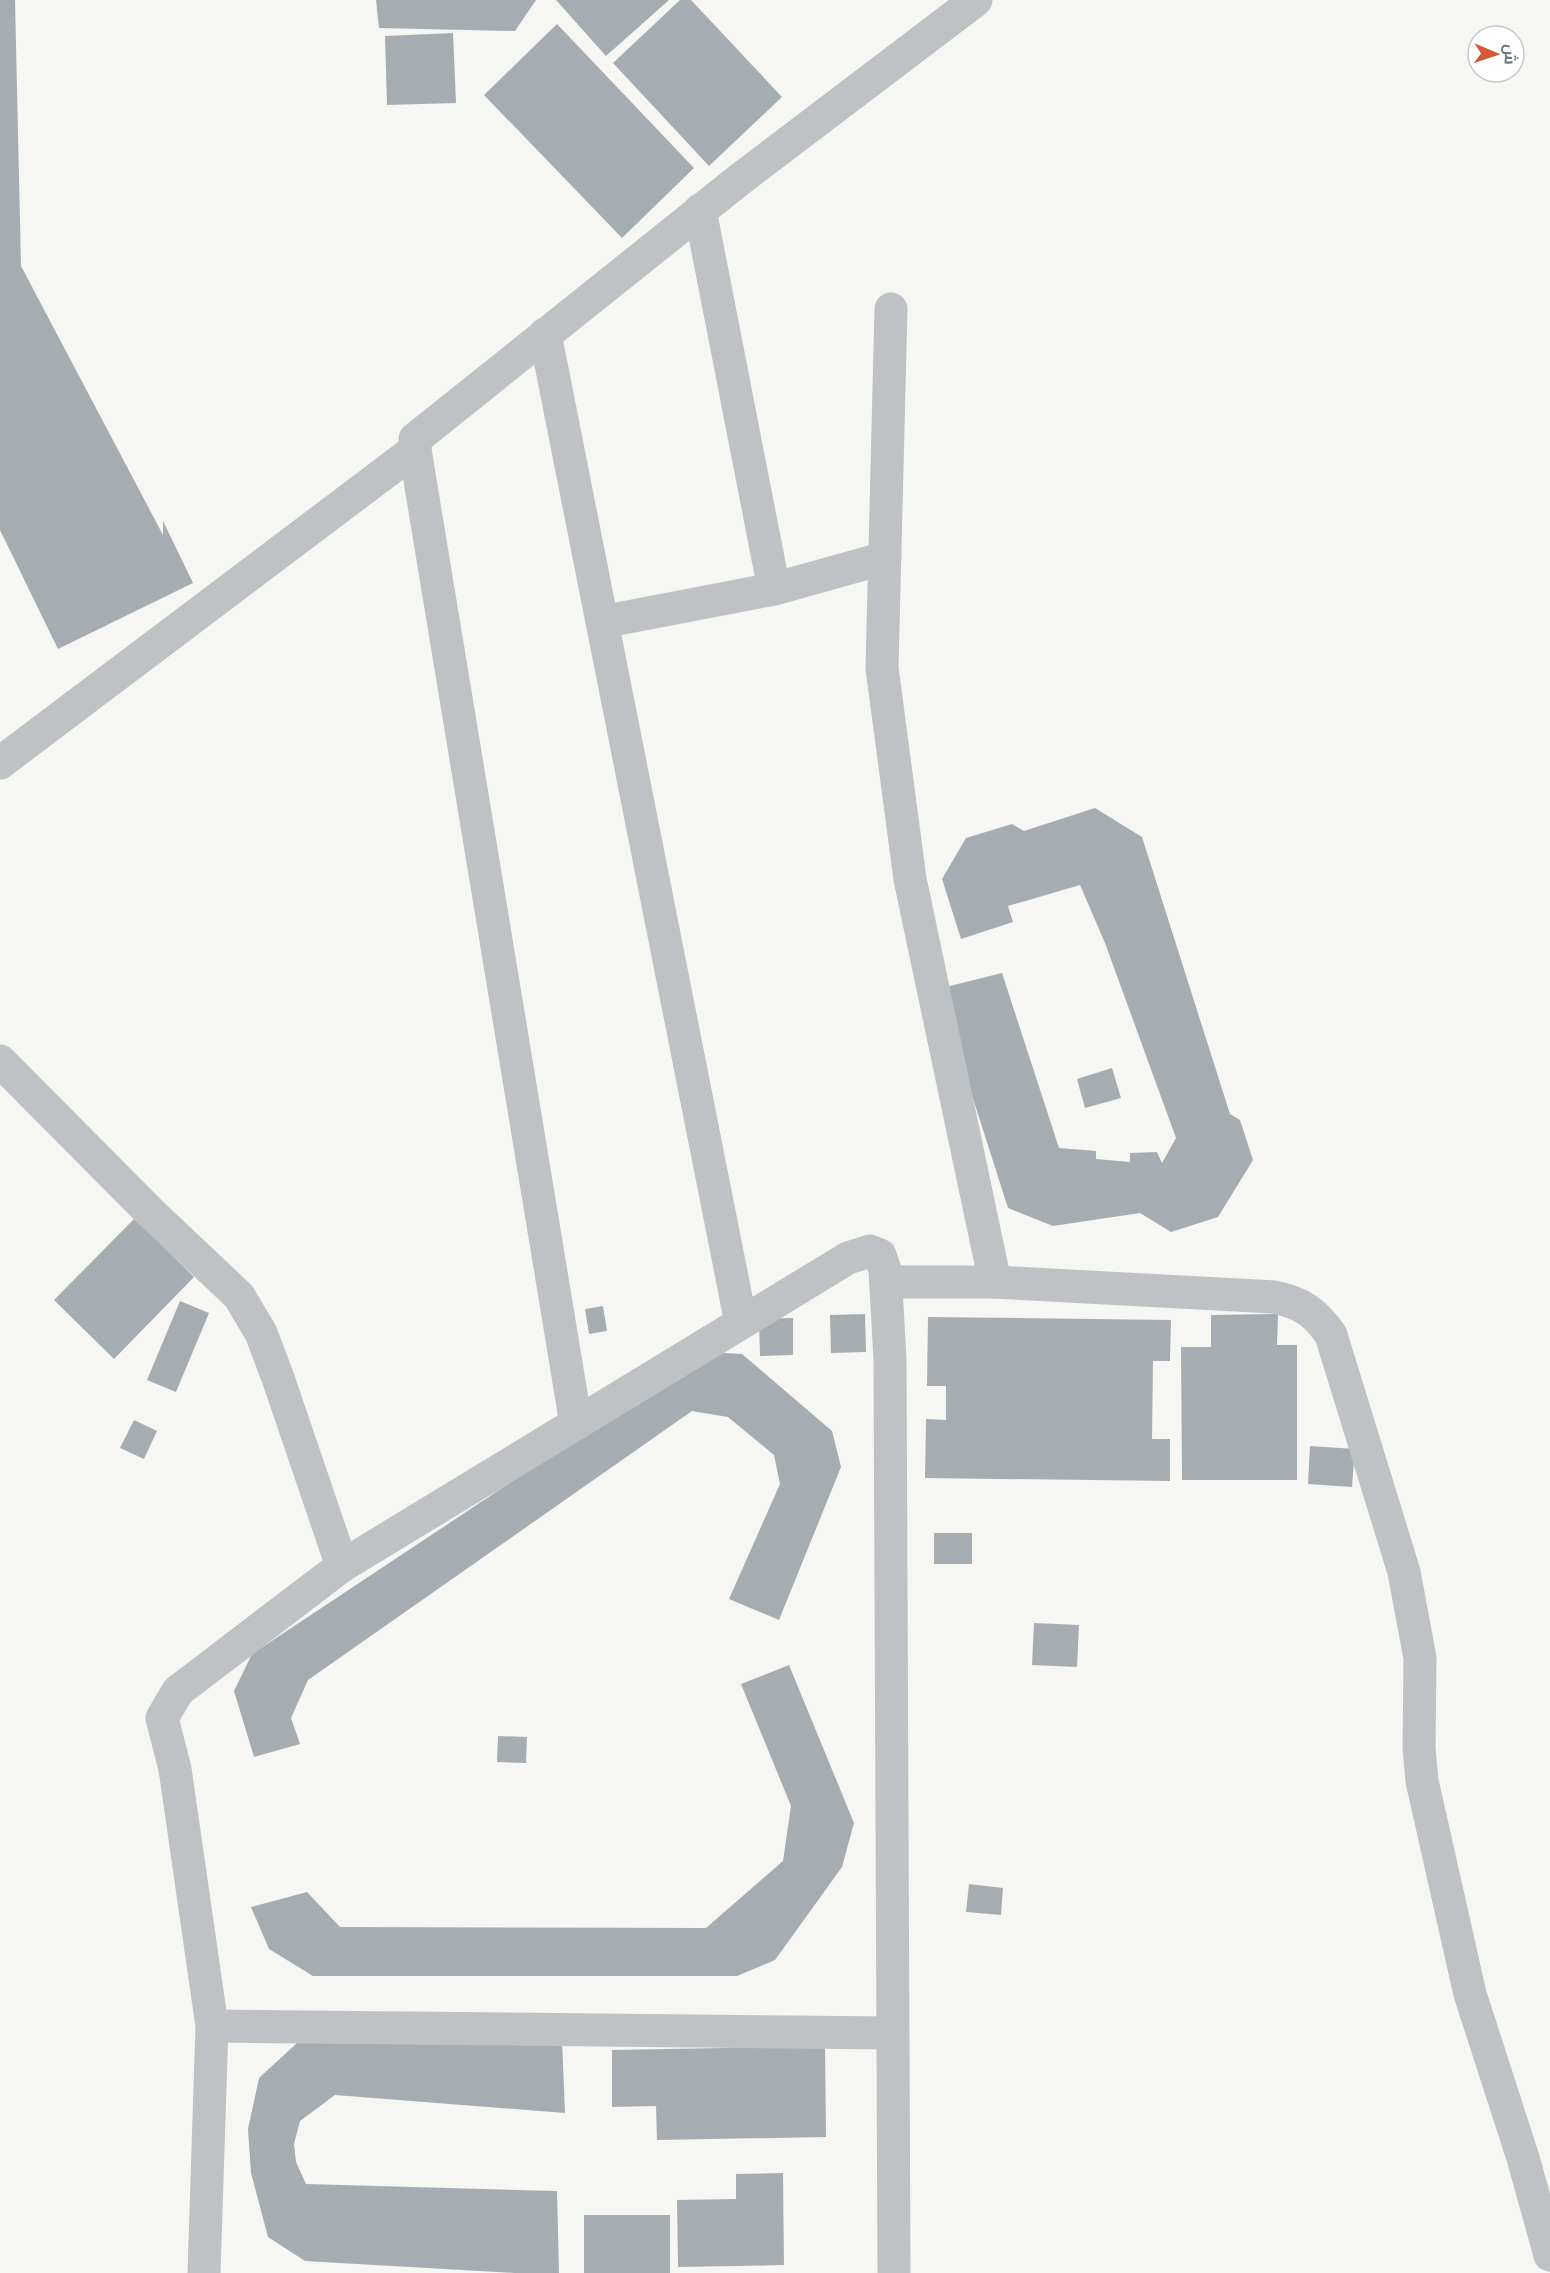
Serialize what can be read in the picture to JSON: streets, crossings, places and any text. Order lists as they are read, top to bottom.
{
  "north": "right"
}
